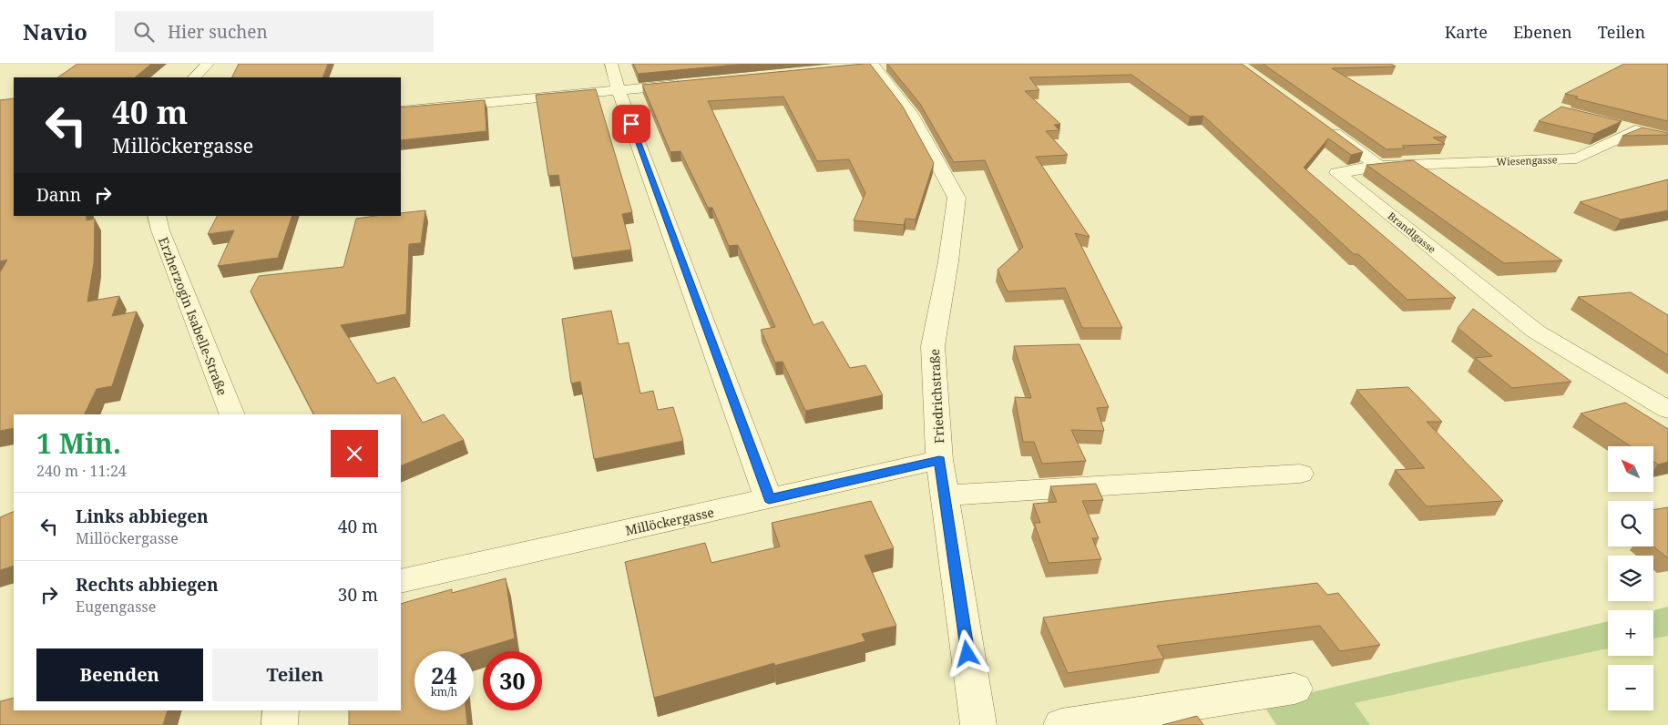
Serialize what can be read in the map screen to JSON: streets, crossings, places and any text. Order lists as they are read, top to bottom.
{
  "streets": {
    "street": [
      "Wiesengasse",
      "Brandlgasse",
      "Erzherzogin Isabelle-Straße",
      "Friedrichstraße",
      "Millöckergasse"
    ]
  },
  "crossings": [
    ["Wiesengasse", "Brandlgasse"],
    ["Friedrichstraße", "Millöckergasse"]
  ],
  "north": "top left",
  "page": {
    "header": "Navio",
    "search": "Hier suchen",
    "nav": ["Karte", "Ebenen", "Teilen"],
    "turn": ["40 m", "Millöckergasse"],
    "then": "Dann",
    "heading": ["1 Min.", "240 m · 11:24"],
    "map_buttons": ["+", "−"],
    "list": [
      {
        "name": "Links abbiegen",
        "note": "Millöckergasse",
        "value": "40 m"
      },
      {
        "name": "Rechts abbiegen",
        "note": "Eugengasse",
        "value": "30 m"
      }
    ],
    "buttons": ["Beenden", "Teilen"],
    "speed": "24 km/h",
    "limit": "30"
  }
}
